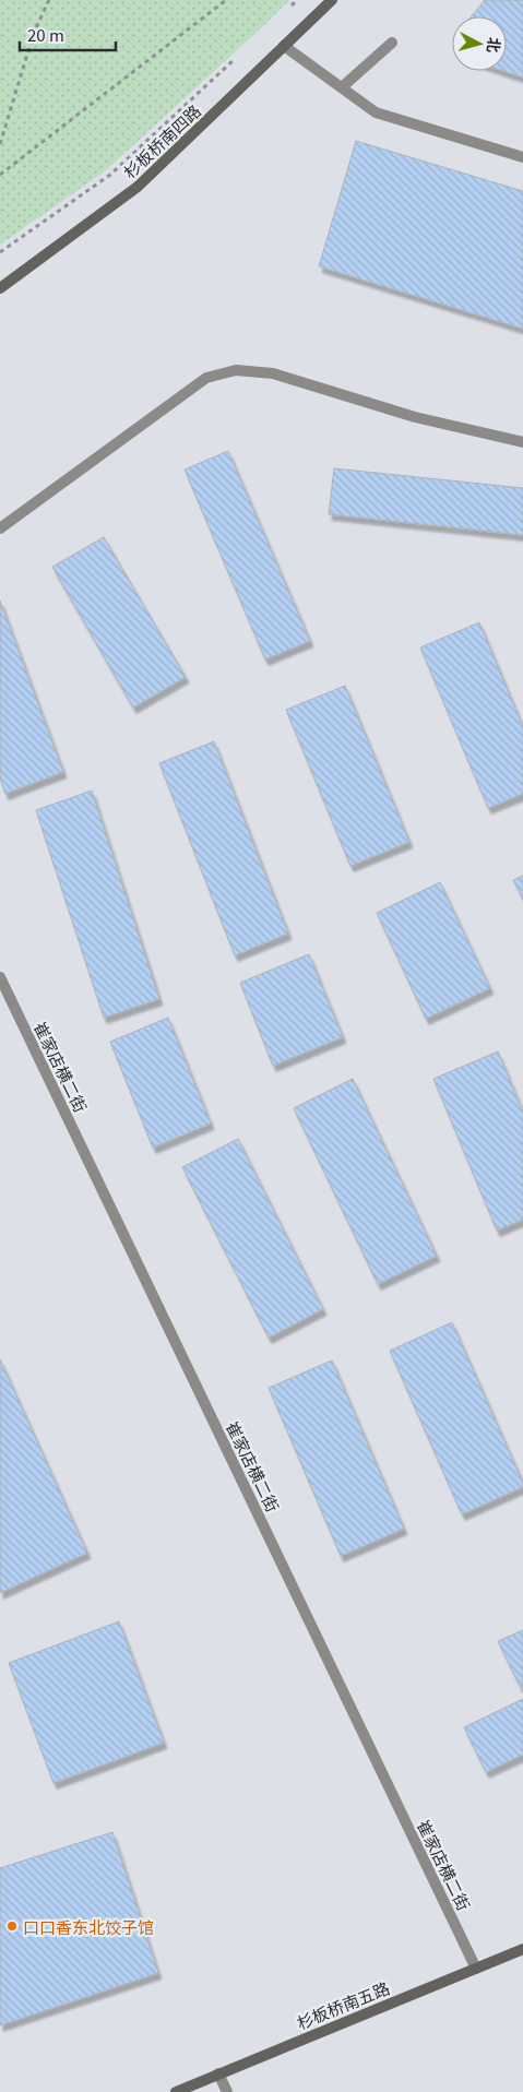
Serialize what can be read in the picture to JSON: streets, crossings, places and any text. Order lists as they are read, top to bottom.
{
  "streets": {
    "street": ["杉板桥南四路", "崔家店横二街", "杉板桥南五路"]
  },
  "crossings": [
    ["崔家店横二街", "杉板桥南五路"]
  ],
  "places": ["口口香东北饺子馆"],
  "scale_bar": "20 m",
  "north": "right"
}
